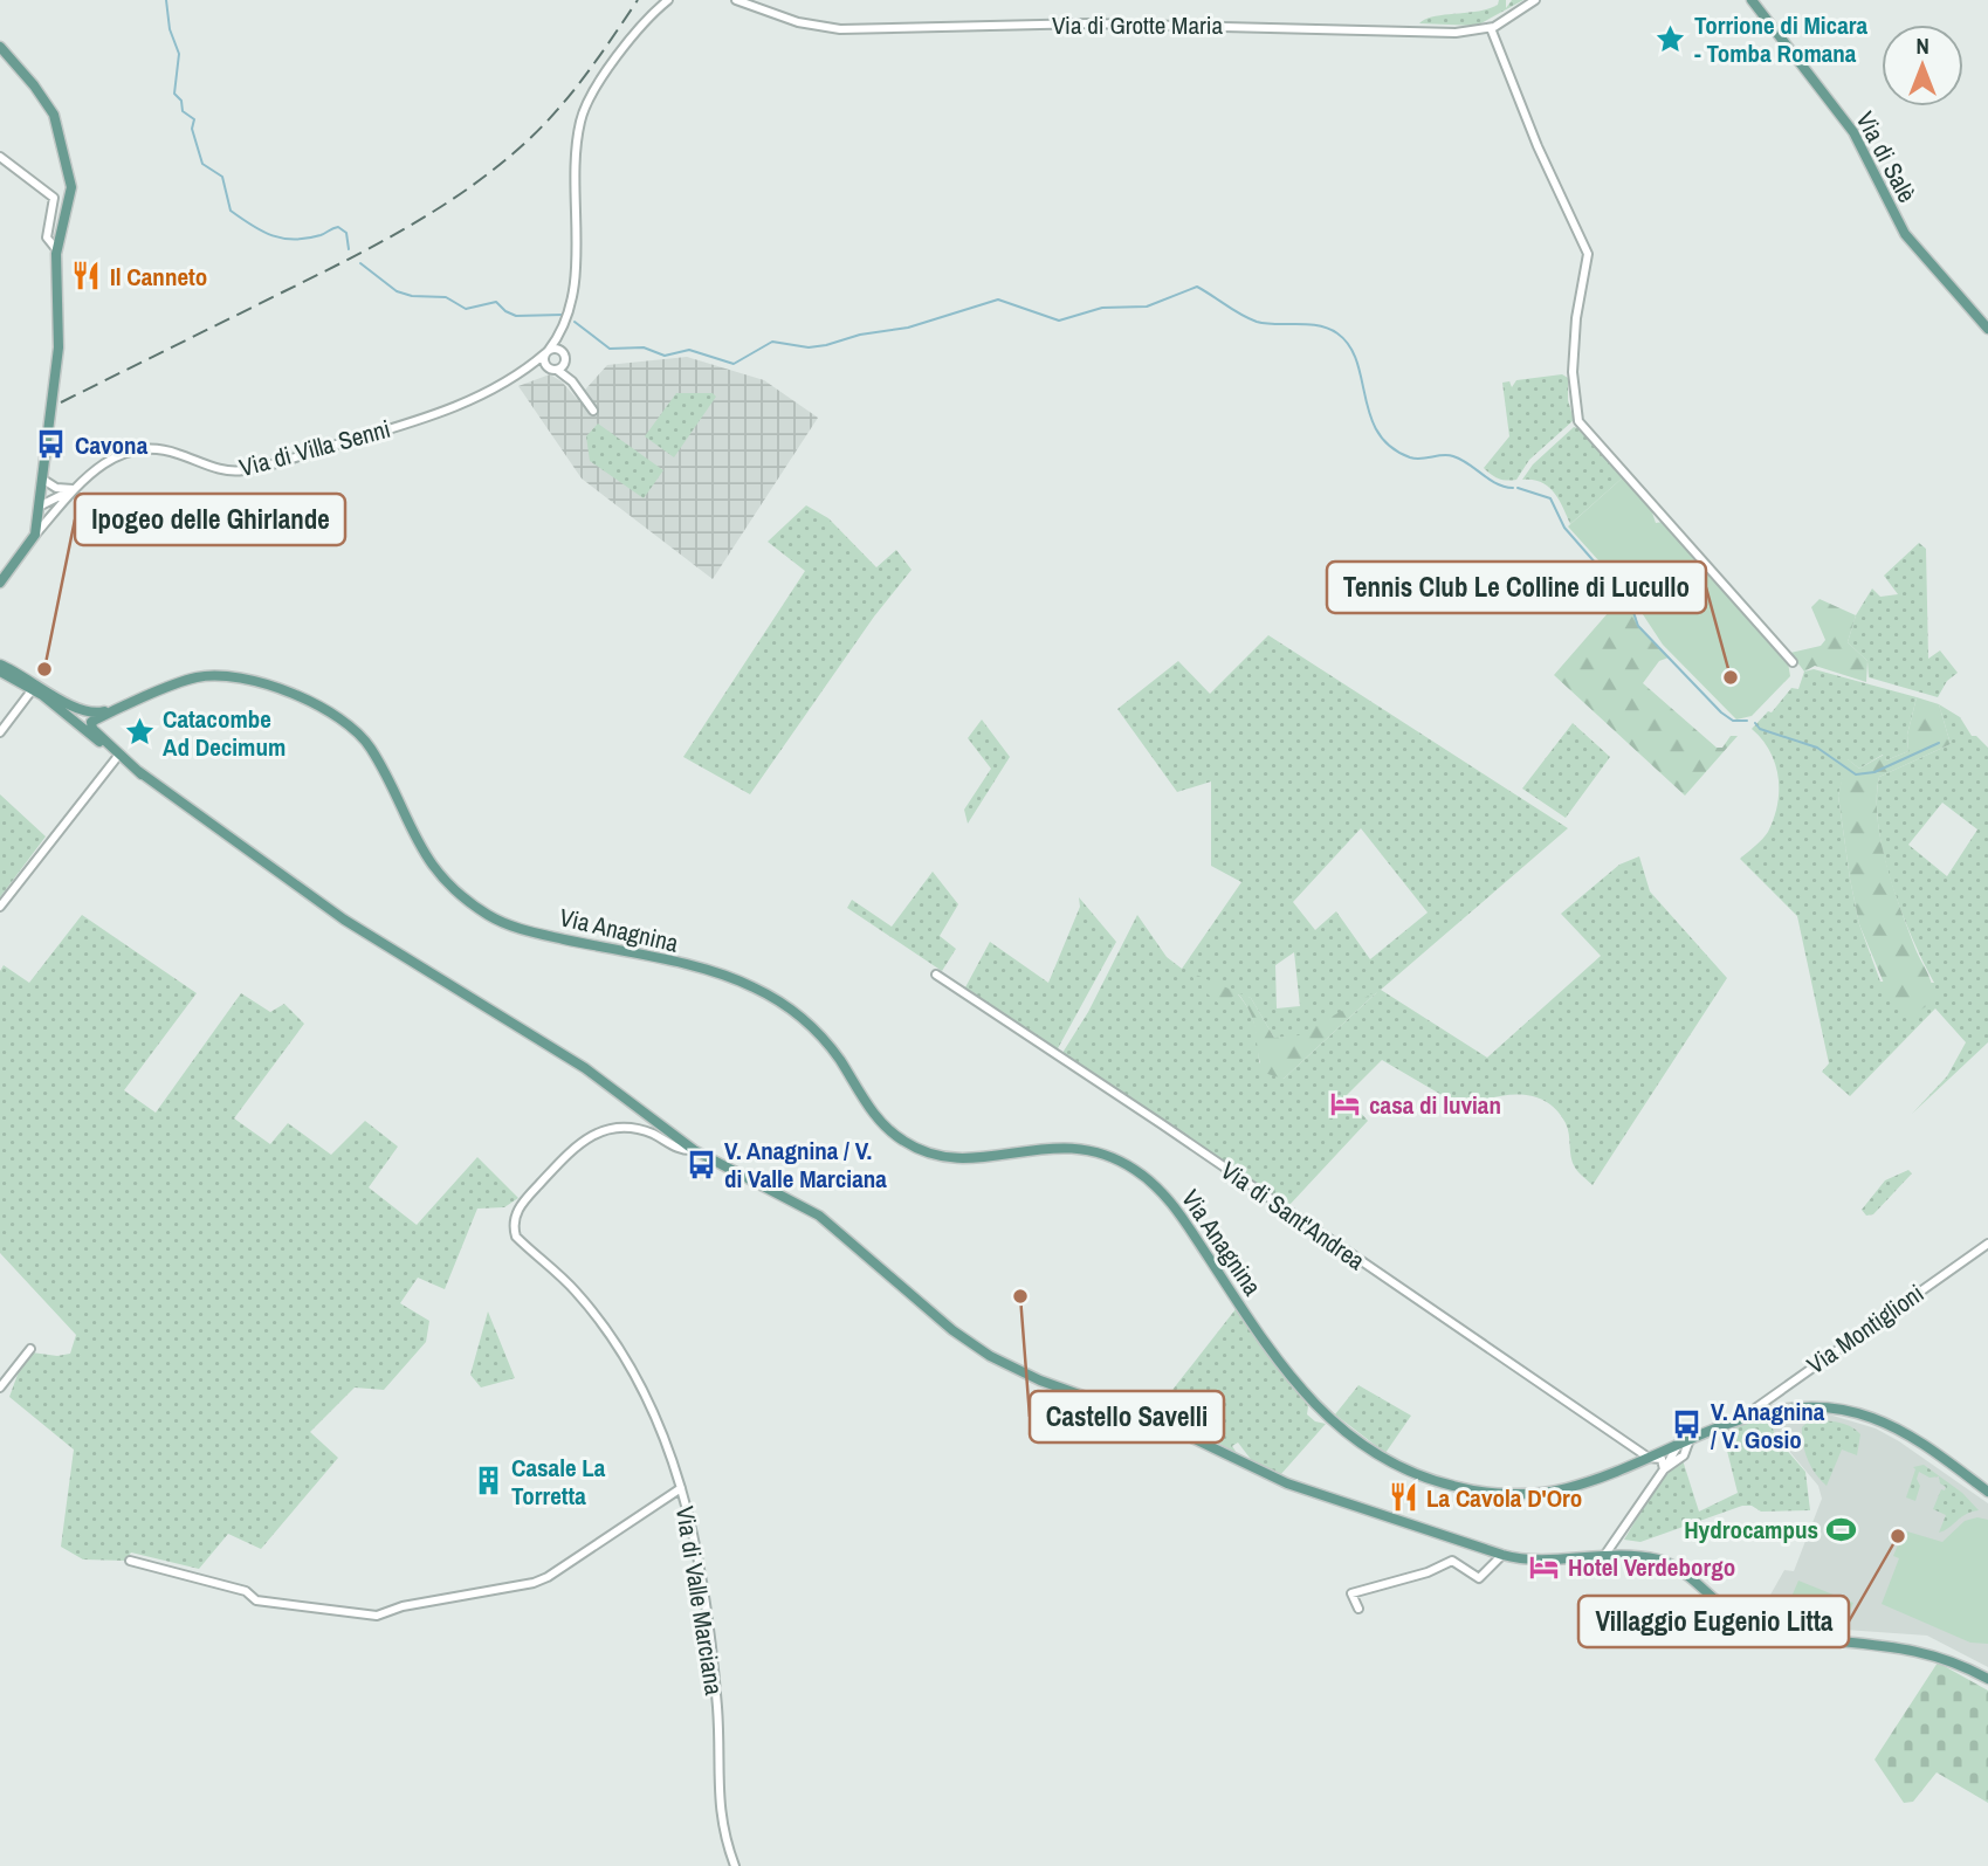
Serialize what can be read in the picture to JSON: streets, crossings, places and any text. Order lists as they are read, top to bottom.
{
  "streets": {
    "main road": ["Via di Salè", "Via Anagnina"],
    "street": [
      "Via di Grotte Maria",
      "Via di Villa Senni",
      "Via di Sant'Andrea",
      "Via Montiglioni",
      "Via di Valle Marciana"
    ]
  },
  "crossings": [
    ["Via Anagnina", "Via di Sant'Andrea"],
    ["Via Anagnina", "Via Montiglioni"],
    ["Via Anagnina", "Via di Valle Marciana"]
  ],
  "places": {
    "place": ["Torrione di Micara - Tomba Romana", "Catacombe Ad Decimum"],
    "restaurant": ["Il Canneto", "La Cavola D'Oro"],
    "bus stop": ["Cavona", "V. Anagnina / V. di Valle Marciana", "V. Anagnina / V. Gosio"],
    "other": [
      "Ipogeo delle Ghirlande",
      "Tennis Club Le Colline di Lucullo",
      "Castello Savelli",
      "Villaggio Eugenio Litta"
    ],
    "hotel": ["casa di luvian", "Hotel Verdeborgo"],
    "building": ["Casale La Torretta"],
    "sports": ["Hydrocampus"]
  },
  "north": "top"
}
